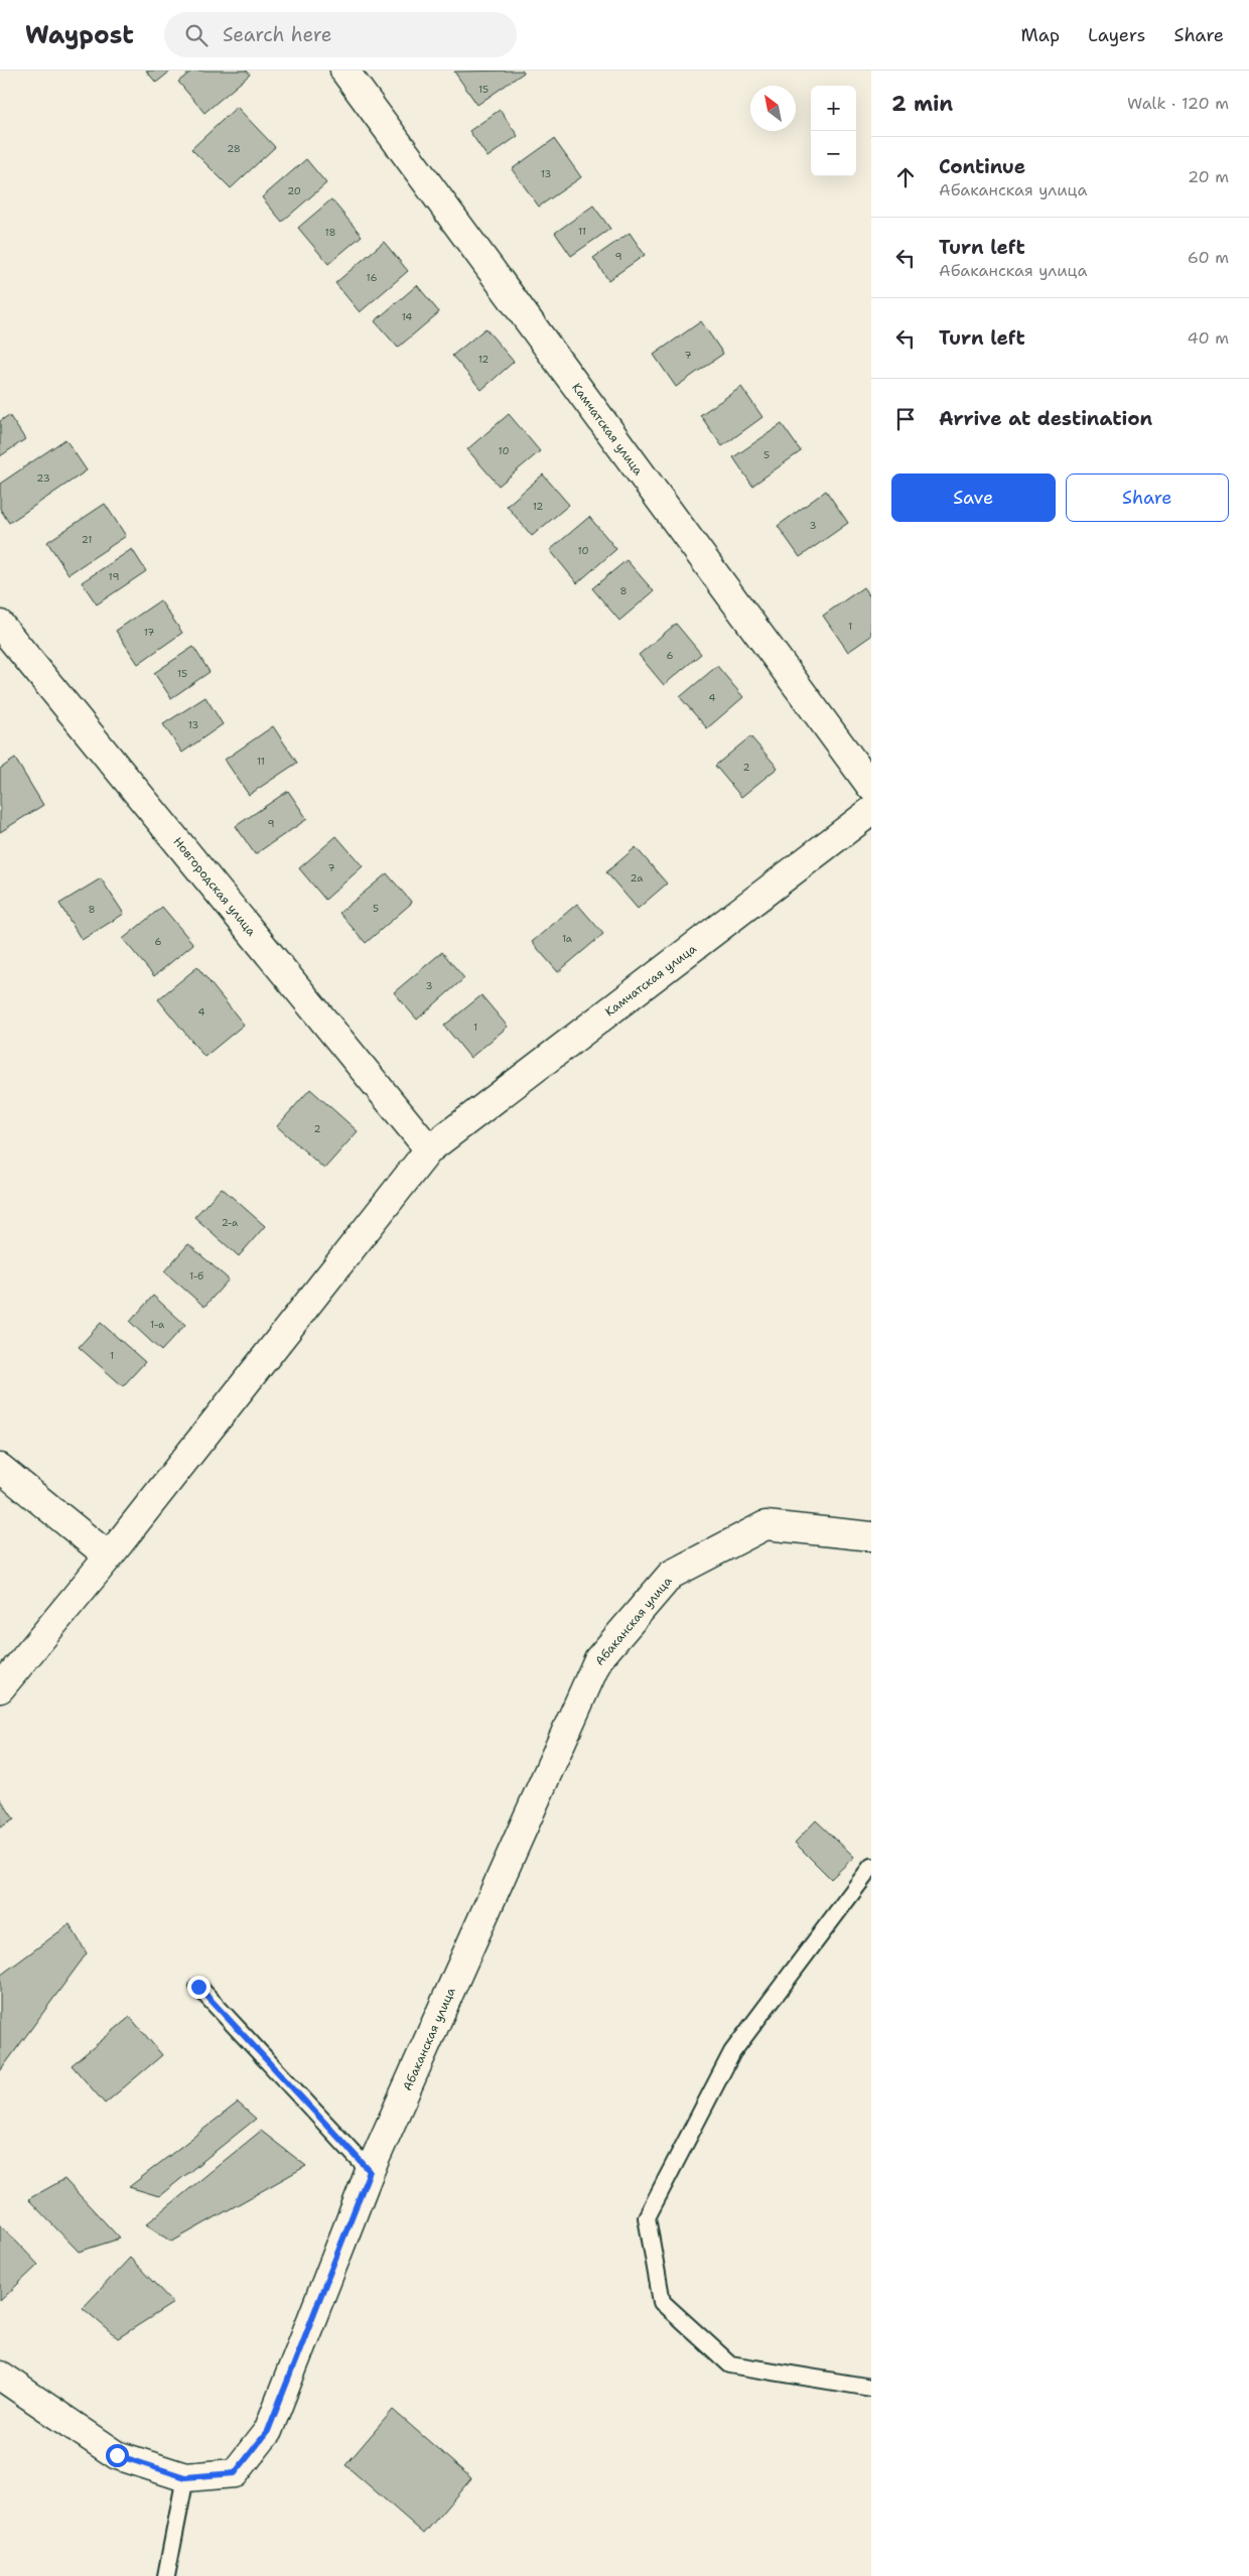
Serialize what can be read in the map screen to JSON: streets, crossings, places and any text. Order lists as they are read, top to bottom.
{
  "streets": {
    "street": ["Камчатская улица", "Новгородская улица", "Абаканская улица"]
  },
  "crossings": [
    ["Камчатская улица", "Новгородская улица"]
  ],
  "house_numbers": [
    "15",
    "28",
    "13",
    "20",
    "11",
    "18",
    "9",
    "16",
    "14",
    "7",
    "12",
    "10",
    "5",
    "23",
    "12",
    "3",
    "21",
    "10",
    "19",
    "8",
    "1",
    "17",
    "6",
    "15",
    "4",
    "13",
    "11",
    "2",
    "9",
    "7",
    "2a",
    "5",
    "8",
    "1a",
    "6",
    "3",
    "4",
    "1",
    "2",
    "2-a",
    "1-б",
    "1-a",
    "1"
  ],
  "north": "top left",
  "page": {
    "header": "Waypost",
    "search": "Search here",
    "nav": ["Map", "Layers", "Share"],
    "heading": ["2 min", "Walk · 120 m"],
    "map_buttons": ["+", "−"],
    "list": [
      ["Continue", "Абаканская улица", "20 m"],
      ["Turn left", "Абаканская улица", "60 m"],
      ["Turn left", "40 m"],
      "Arrive at destination"
    ],
    "buttons": ["Save", "Share"]
  }
}
